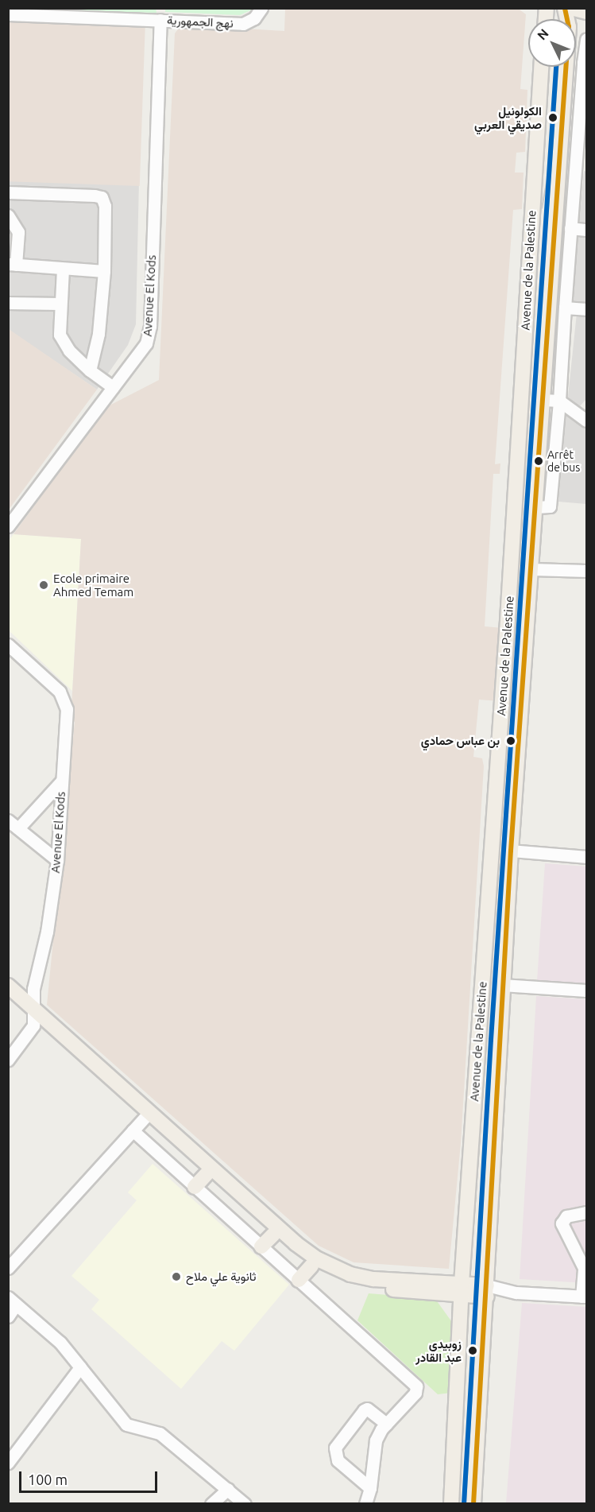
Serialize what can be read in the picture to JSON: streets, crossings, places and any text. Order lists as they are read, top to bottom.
{
  "streets": {
    "main road": ["Avenue de la Palestine"],
    "street": ["نهج الجمهورية", "Avenue El Kods"]
  },
  "crossings": [
    ["نهج الجمهورية", "Avenue El Kods"]
  ],
  "places": [
    "الكولونيل صديقي العربي",
    "Arrêt de bus",
    "Ecole primaire Ahmed Temam",
    "بن عباس حمادي",
    "ثانوية علي ملاح",
    "زوبيدي عبد القادر"
  ],
  "scale_bar": "100 m",
  "north": "top left"
}
